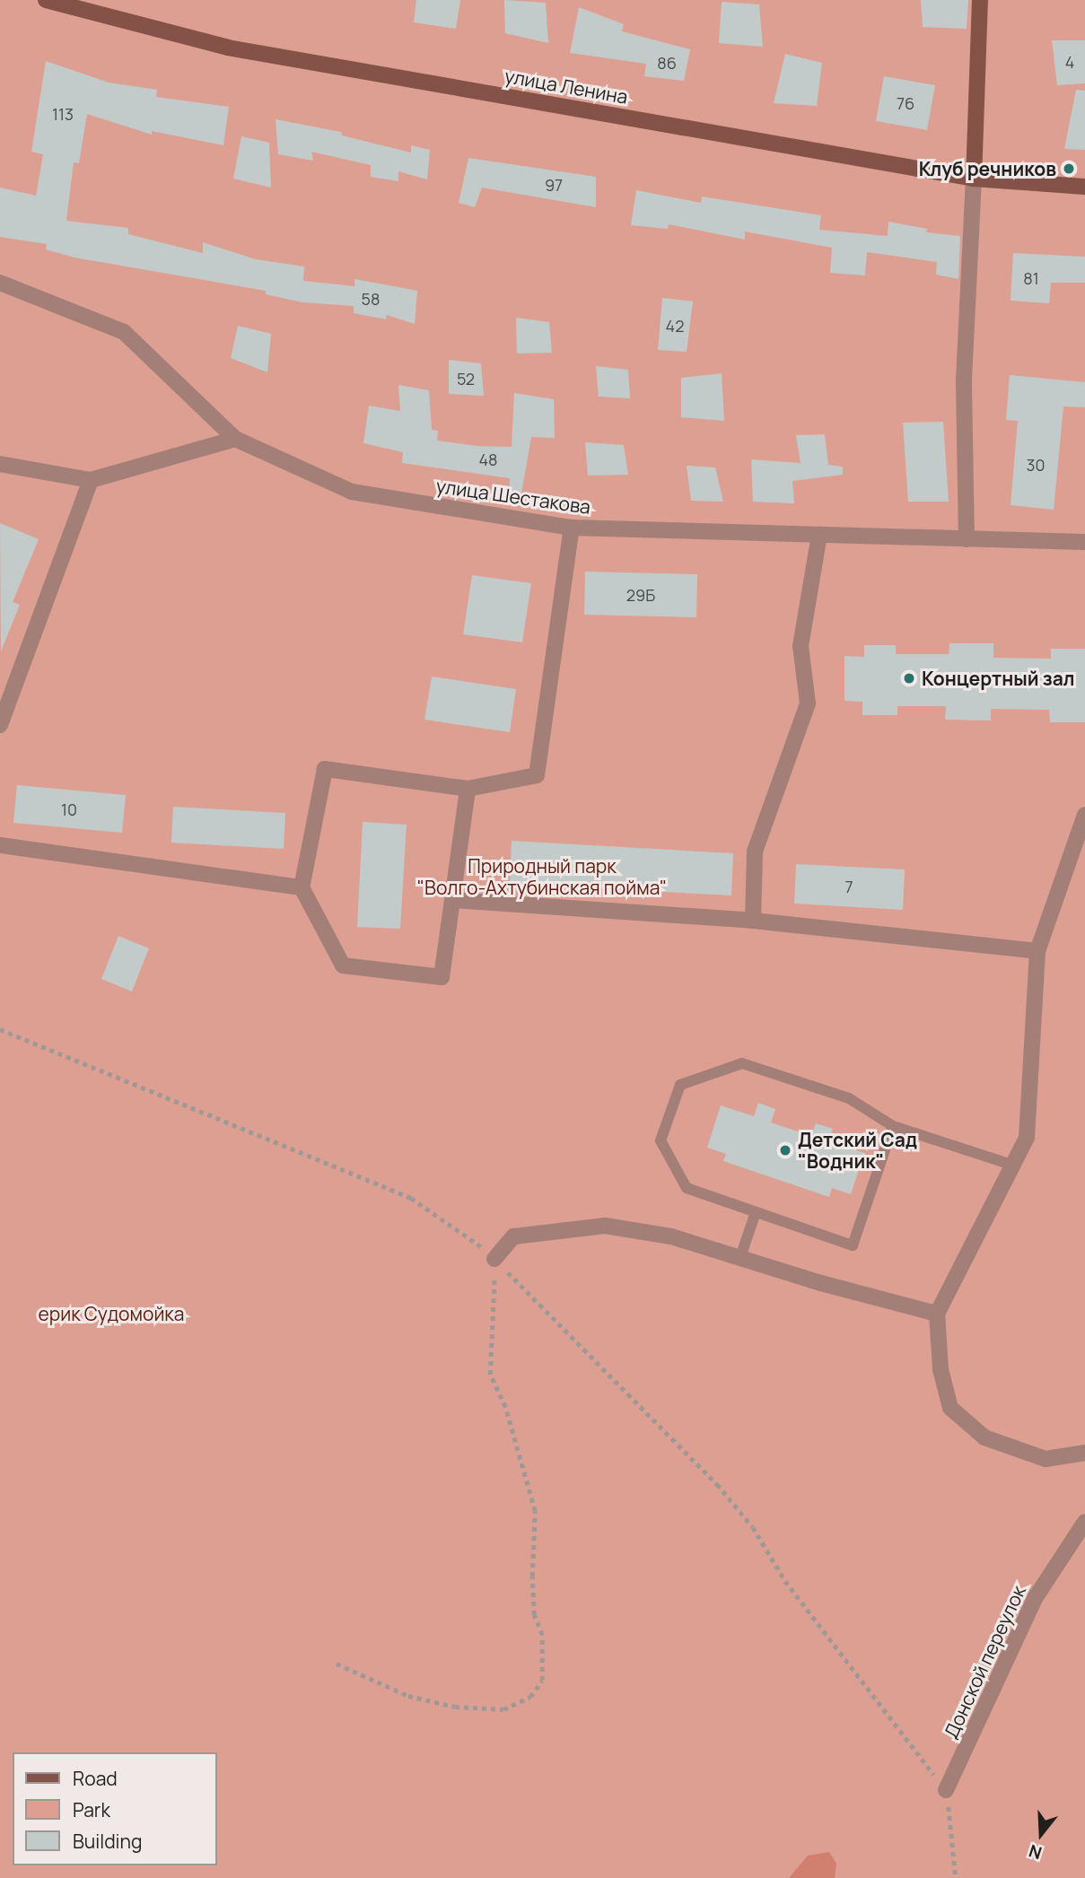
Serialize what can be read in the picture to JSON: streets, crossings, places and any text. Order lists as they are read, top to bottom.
{
  "streets": {
    "street": ["улица Ленина", "улица Шестакова", "Донской переулок"]
  },
  "parks": ["Природный парк \"Волго-Ахтубинская пойма\"", "ерик Судомойка"],
  "places": ["Клуб речников", "Концертный зал", "Детский Сад \"Водник\""],
  "house_numbers": [
    "4",
    "86",
    "76",
    "113",
    "97",
    "81",
    "58",
    "42",
    "52",
    "48",
    "30",
    "29Б",
    "10",
    "7"
  ],
  "legend": ["Road", "Park", "Building"],
  "north": "bottom"
}
